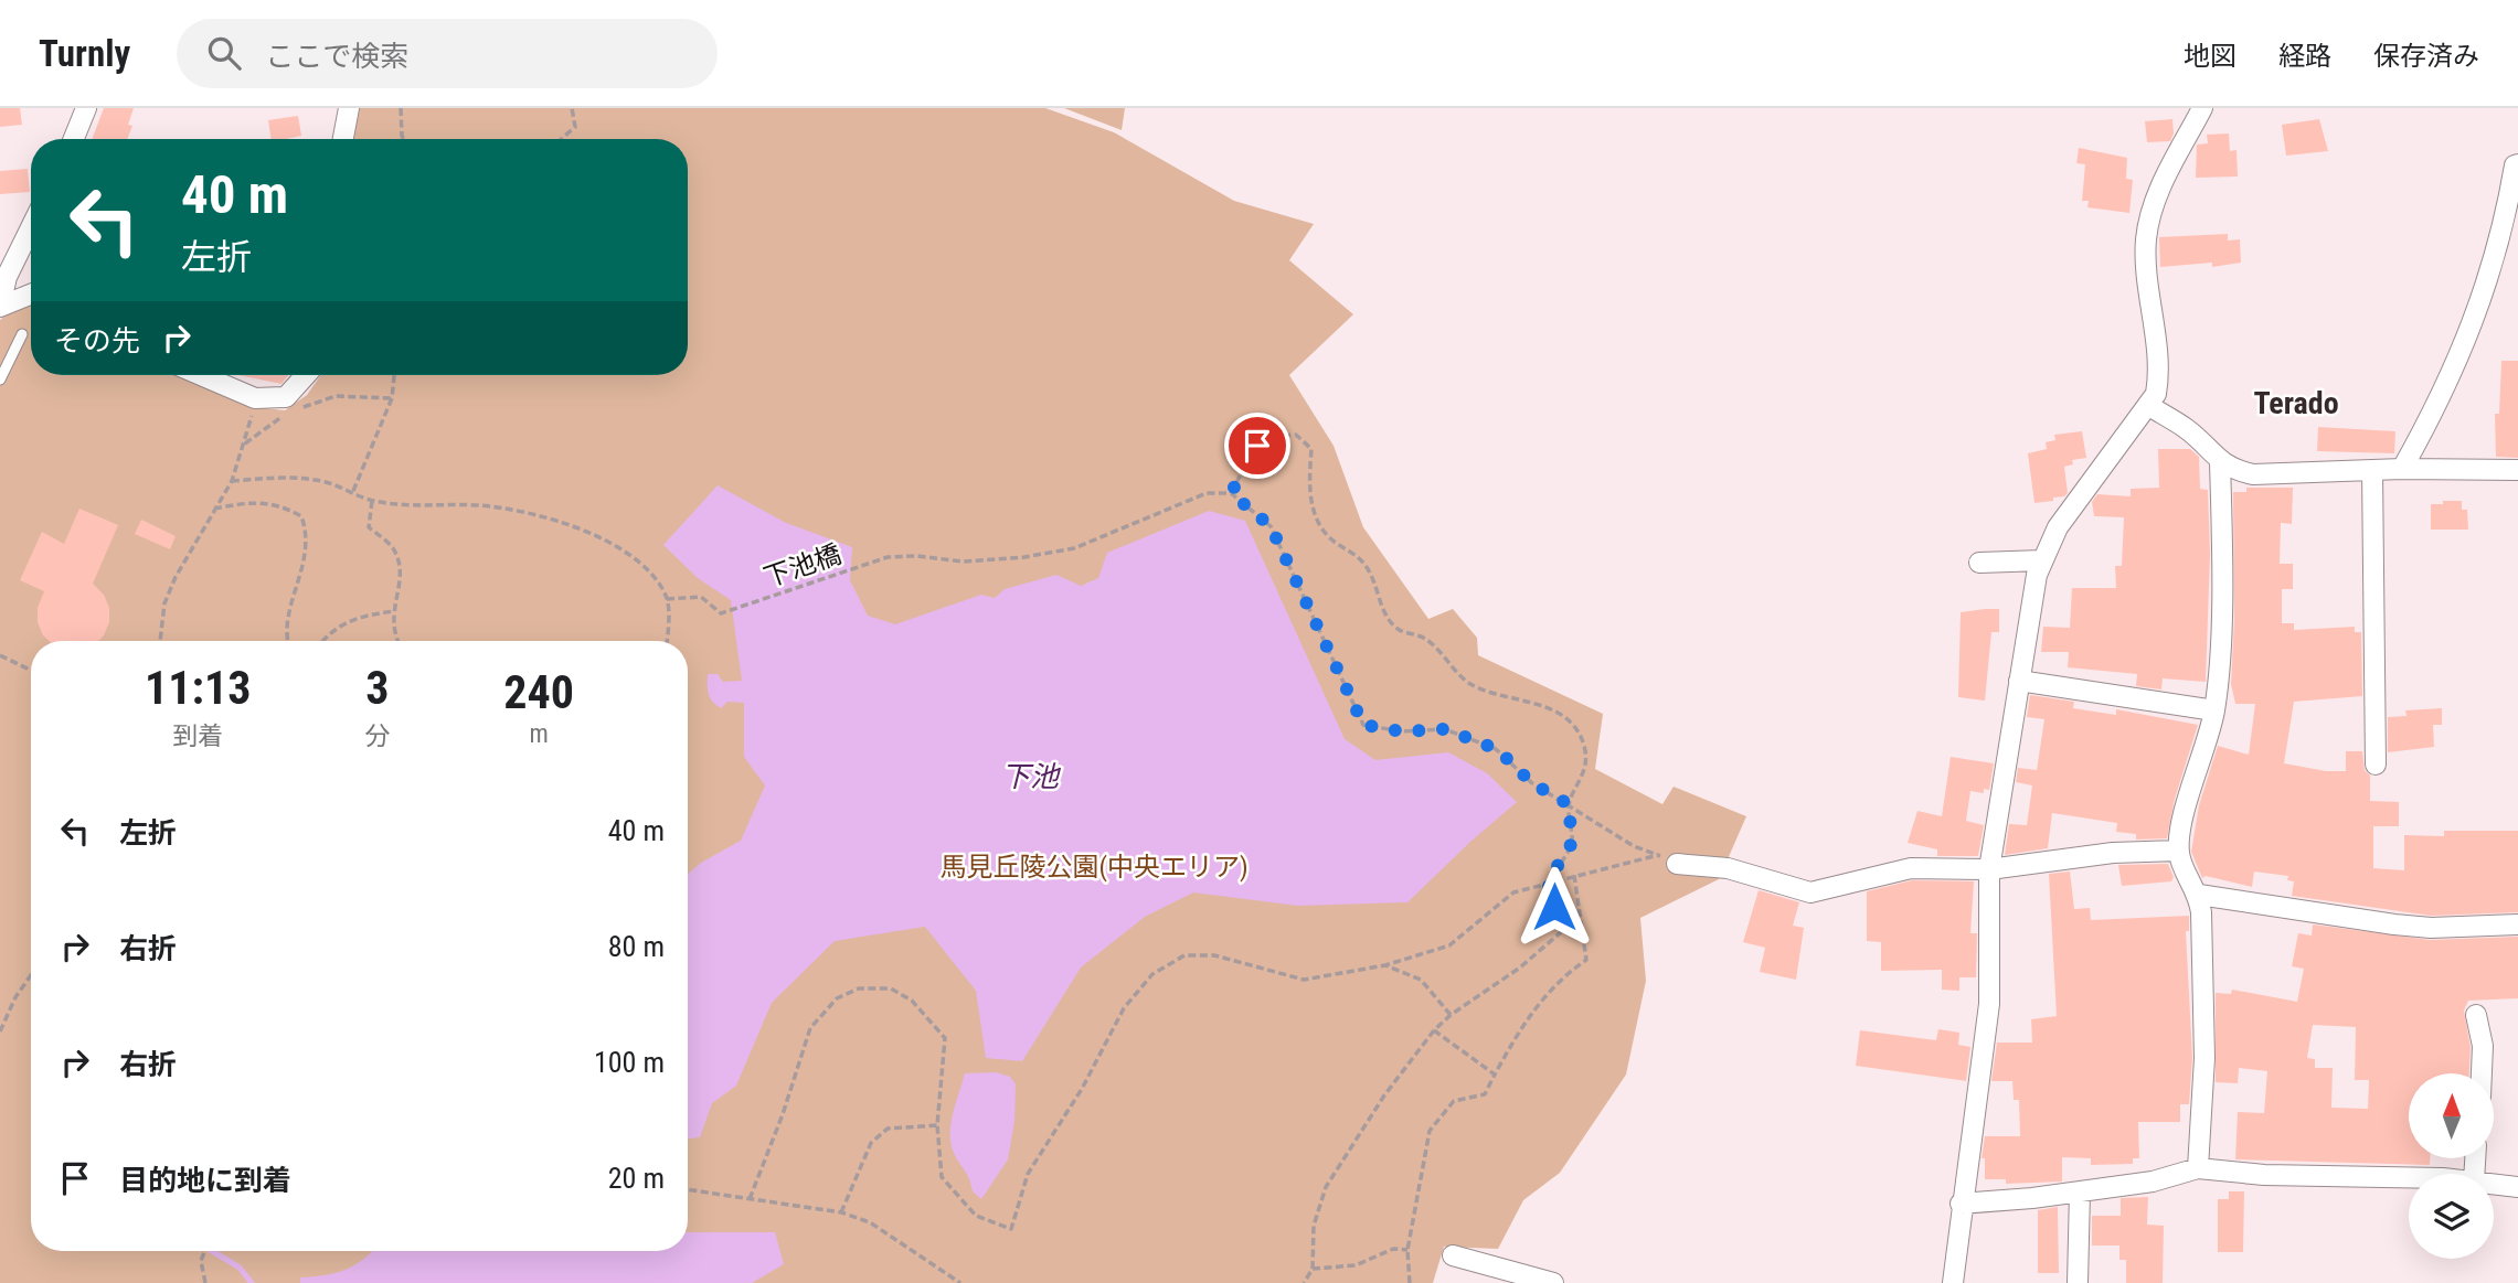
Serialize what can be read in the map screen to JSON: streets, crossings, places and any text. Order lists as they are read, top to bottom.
{
  "streets": {
    "path": ["下池橋"]
  },
  "districts": ["Terado"],
  "water": ["下池"],
  "parks": ["馬見丘陵公園(中央エリア)"],
  "north": "top",
  "page": {
    "header": "Turnly",
    "search": "ここで検索",
    "nav": ["地図", "経路", "保存済み"],
    "turn": ["40 m", "左折"],
    "then": "その先",
    "eta": [
      "11:13",
      "到着",
      "3",
      "分",
      "240",
      "m"
    ],
    "list": [
      {
        "name": "左折",
        "value": "40 m"
      },
      {
        "name": "右折",
        "value": "80 m"
      },
      {
        "name": "右折",
        "value": "100 m"
      },
      {
        "name": "目的地に到着",
        "value": "20 m"
      }
    ]
  }
}
